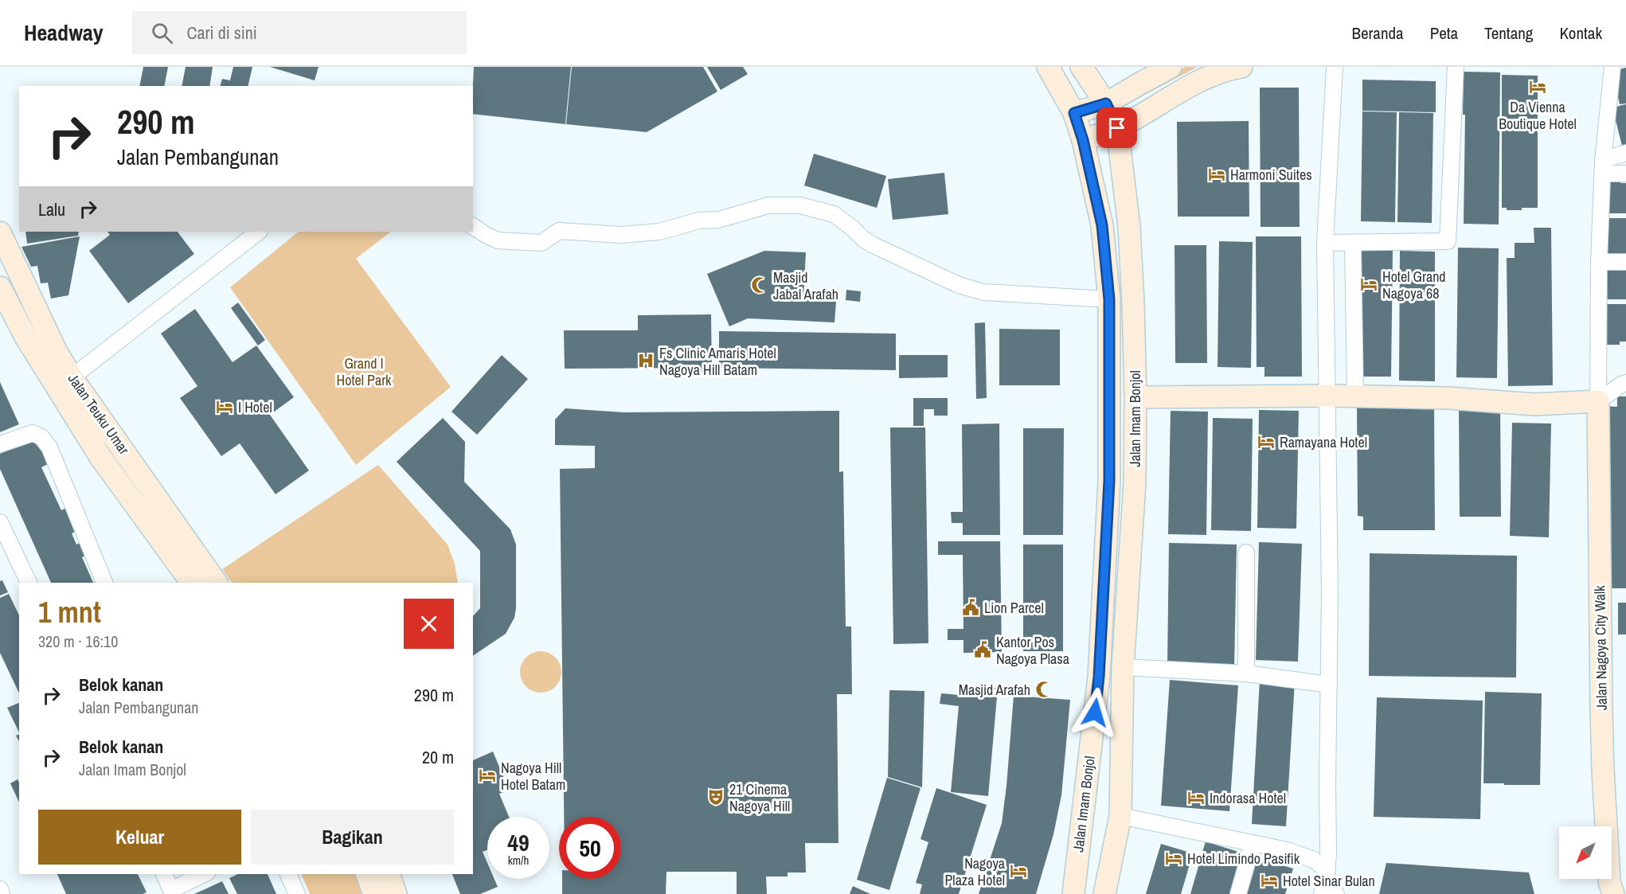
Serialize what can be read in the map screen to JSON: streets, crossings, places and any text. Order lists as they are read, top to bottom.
{
  "streets": {
    "main road": ["Jalan Teuku Umar", "Jalan Imam Bonjol", "Jalan Nagoya City Walk"]
  },
  "parks": ["Grand I Hotel Park"],
  "places": {
    "hotel": [
      "Da Vienna Boutique Hotel",
      "Harmoni Suites",
      "Hotel Grand Nagoya 68",
      "I Hotel",
      "Ramayana Hotel",
      "Nagoya Hill Hotel Batam",
      "Indorasa Hotel",
      "Hotel Limindo Pasifik",
      "Nagoya Plaza Hotel",
      "Hotel Sinar Bulan"
    ],
    "mosque": ["Masjid Jabal Arafah", "Masjid Arafah"],
    "hospital": ["Fs Clinic Amaris Hotel Nagoya Hill Batam"],
    "public building": ["Lion Parcel", "Kantor Pos Nagoya Plasa"],
    "theatre": ["21 Cinema Nagoya Hill"]
  },
  "north": "bottom left",
  "page": {
    "header": "Headway",
    "search": "Cari di sini",
    "nav": [
      "Beranda",
      "Peta",
      "Tentang",
      "Kontak"
    ],
    "turn": ["290 m", "Jalan Pembangunan"],
    "then": "Lalu",
    "heading": ["1 mnt", "320 m · 16:10"],
    "list": [
      {
        "name": "Belok kanan",
        "note": "Jalan Pembangunan",
        "value": "290 m"
      },
      {
        "name": "Belok kanan",
        "note": "Jalan Imam Bonjol",
        "value": "20 m"
      }
    ],
    "buttons": ["Keluar", "Bagikan"],
    "speed": "49 km/h",
    "limit": "50"
  }
}
